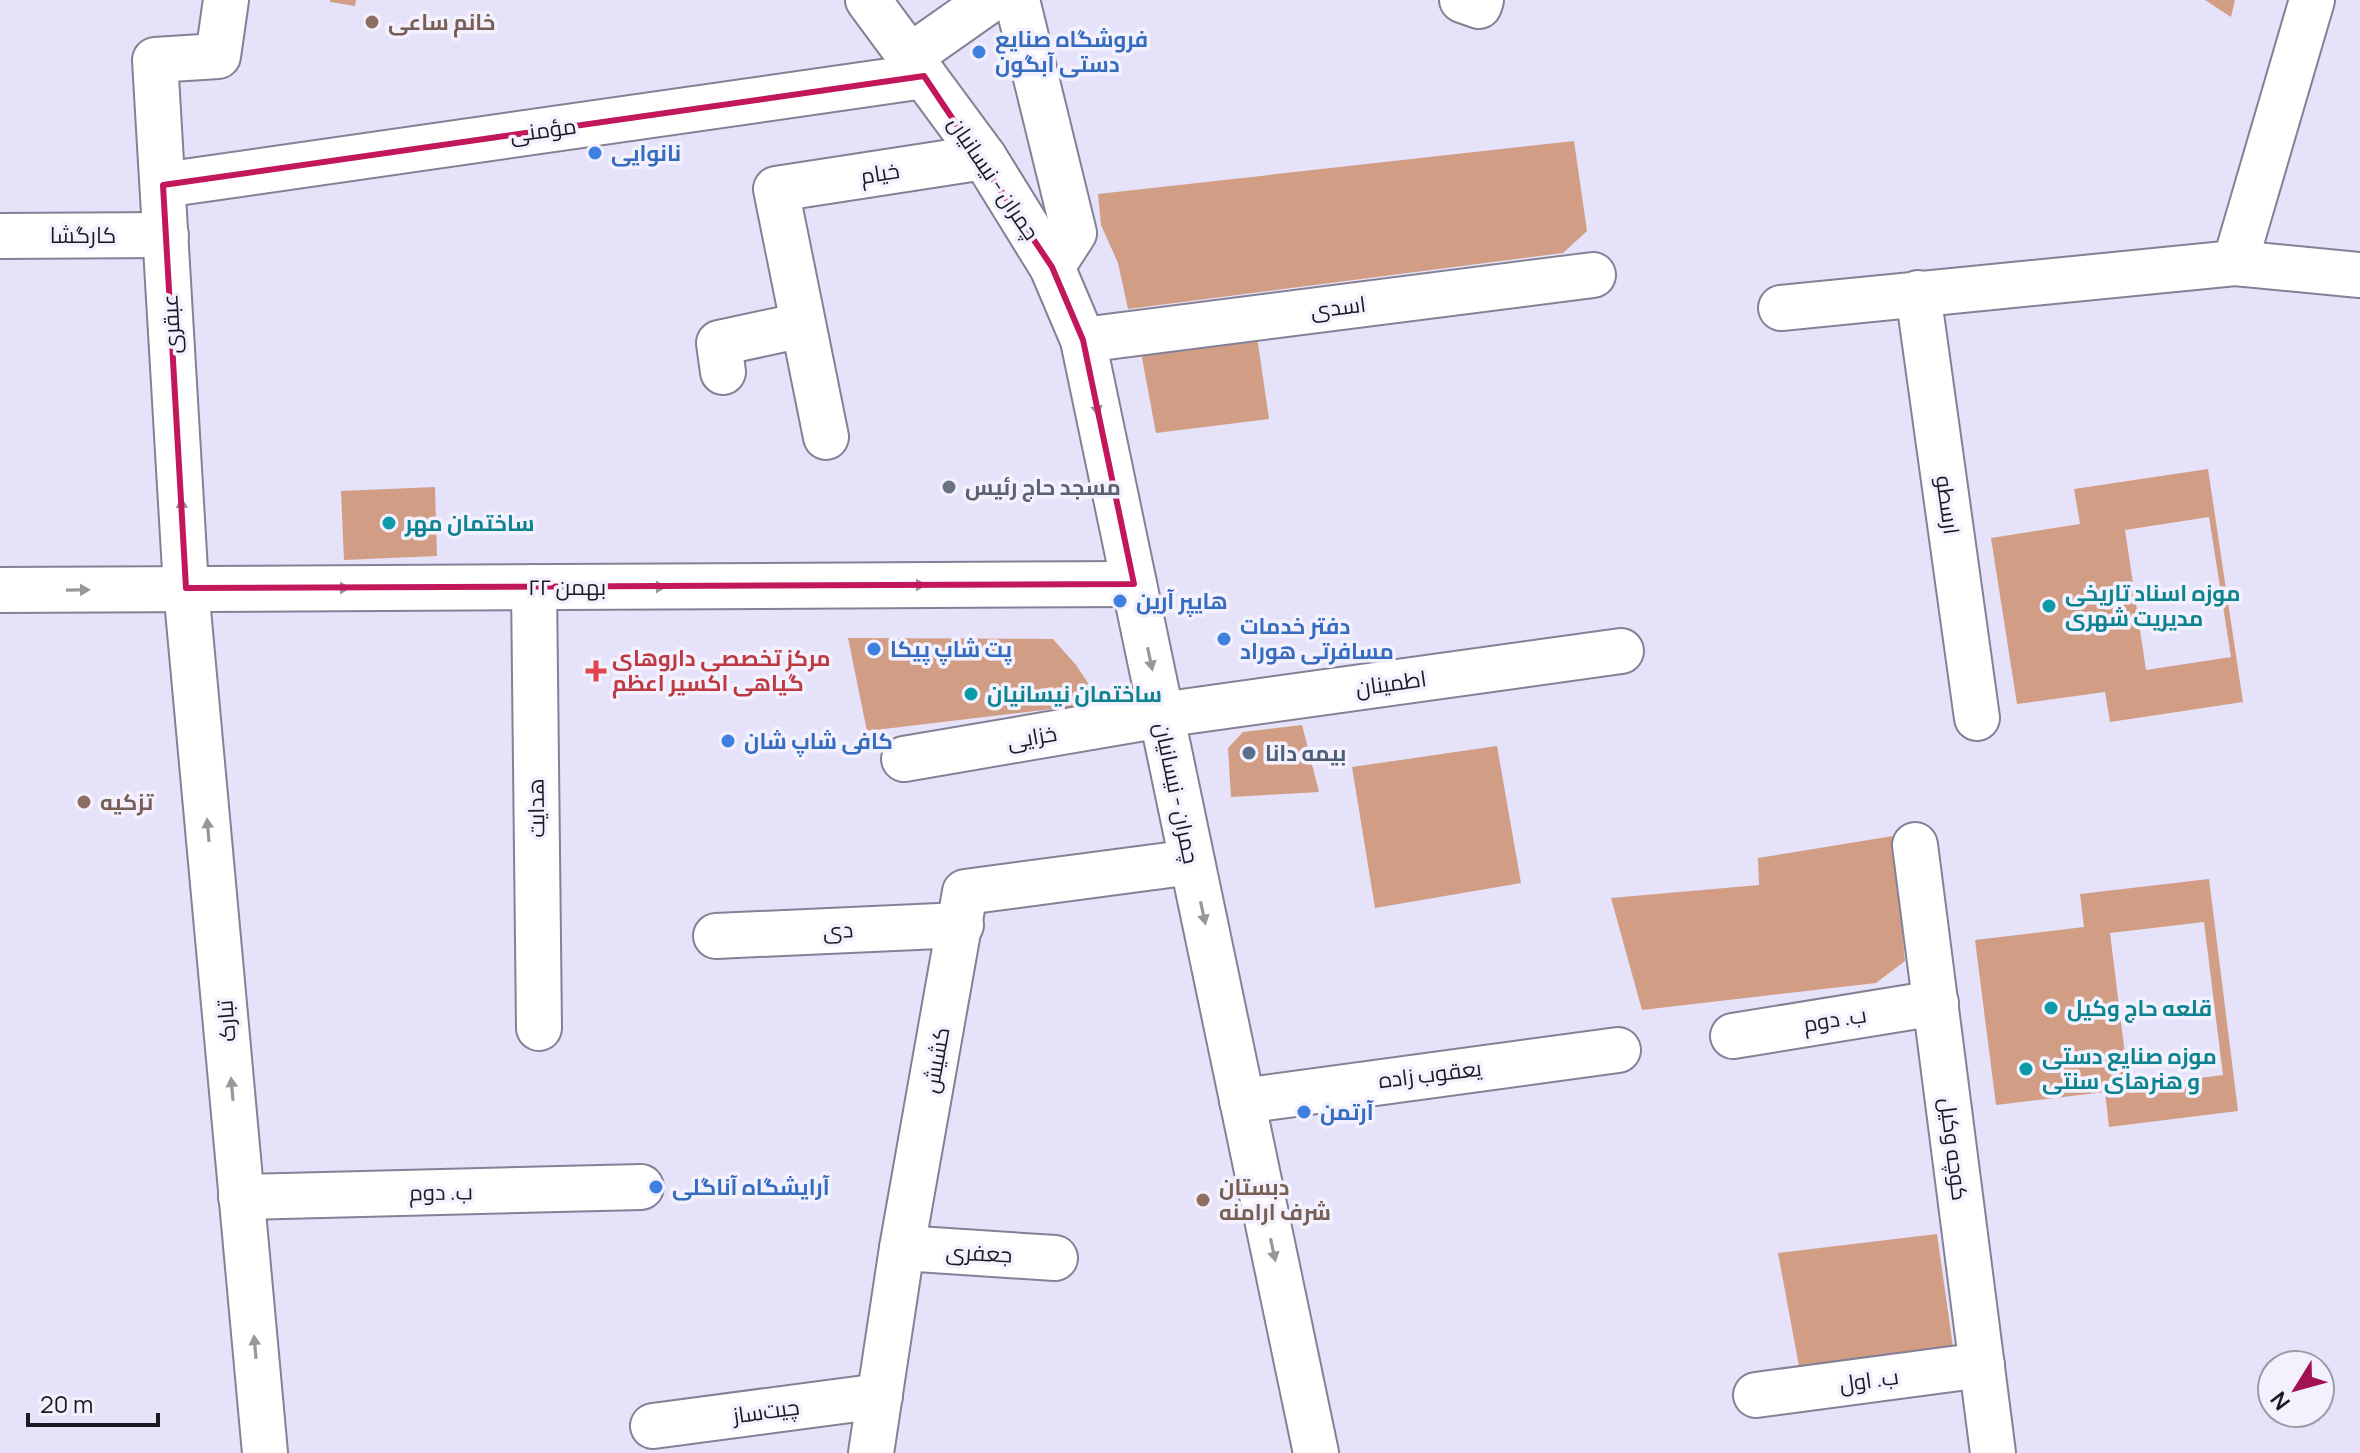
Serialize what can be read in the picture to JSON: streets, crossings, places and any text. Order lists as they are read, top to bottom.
{
  "streets": {
    "street": [
      "مؤمنی",
      "خیام",
      "چمران - نیسانیان",
      "کارگشا",
      "اسدی",
      "عبقری",
      "ارسطو",
      "۲۲ بهمن",
      "اطمینان",
      "خزایی",
      "هدایت",
      "دی",
      "ب. دوم",
      "تبارک",
      "کشیش",
      "یعقوب زاده",
      "کوچه وکیل",
      "جعفری",
      "ب. اول",
      "چیت‌ساز"
    ]
  },
  "crossings": [
    ["مؤمنی", "چمران - نیسانیان"],
    ["مؤمنی", "عبقری"],
    ["خیام", "چمران - نیسانیان"],
    ["چمران - نیسانیان", "اسدی"],
    ["چمران - نیسانیان", "۲۲ بهمن"],
    ["چمران - نیسانیان", "اطمینان"],
    ["چمران - نیسانیان", "خزایی"],
    ["چمران - نیسانیان", "کشیش"],
    ["چمران - نیسانیان", "یعقوب زاده"],
    ["کارگشا", "عبقری"],
    ["عبقری", "۲۲ بهمن"],
    ["عبقری", "تبارک"],
    ["۲۲ بهمن", "هدایت"],
    ["۲۲ بهمن", "تبارک"],
    ["اطمینان", "خزایی"],
    ["دی", "کشیش"],
    ["ب. دوم", "تبارک"],
    ["ب. دوم", "کوچه وکیل"],
    ["کشیش", "جعفری"],
    ["کشیش", "چیت‌ساز"],
    ["کوچه وکیل", "ب. اول"]
  ],
  "one_way": [
    "چمران - نیسانیان",
    "عبقری",
    "۲۲ بهمن",
    "تبارک"
  ],
  "places": {
    "other": [
      "خانم ساعی",
      "فروشگاه صنایع دستی آبگون",
      "نانوایی",
      "مسجد حاج رئیس",
      "ساختمان مهر",
      "هایپر آرین",
      "موزه اسناد تاریخی مدیریت شهری",
      "دفتر خدمات مسافرتی هوراد",
      "پت شاپ پیکا",
      "ساختمان نیسانیان",
      "کافی شاپ شان",
      "بیمه دانا",
      "تزکیه",
      "قلعه حاج وکیل",
      "موزه صنایع دستی و هنرهای سنتی",
      "آرتمن",
      "آرایشگاه آناگلی",
      "دبستان شرف ارامنه"
    ],
    "health": ["مرکز تخصصی داروهای گیاهی اکسیر اعظم"]
  },
  "scale_bar": "20 m",
  "north": "bottom left"
}
